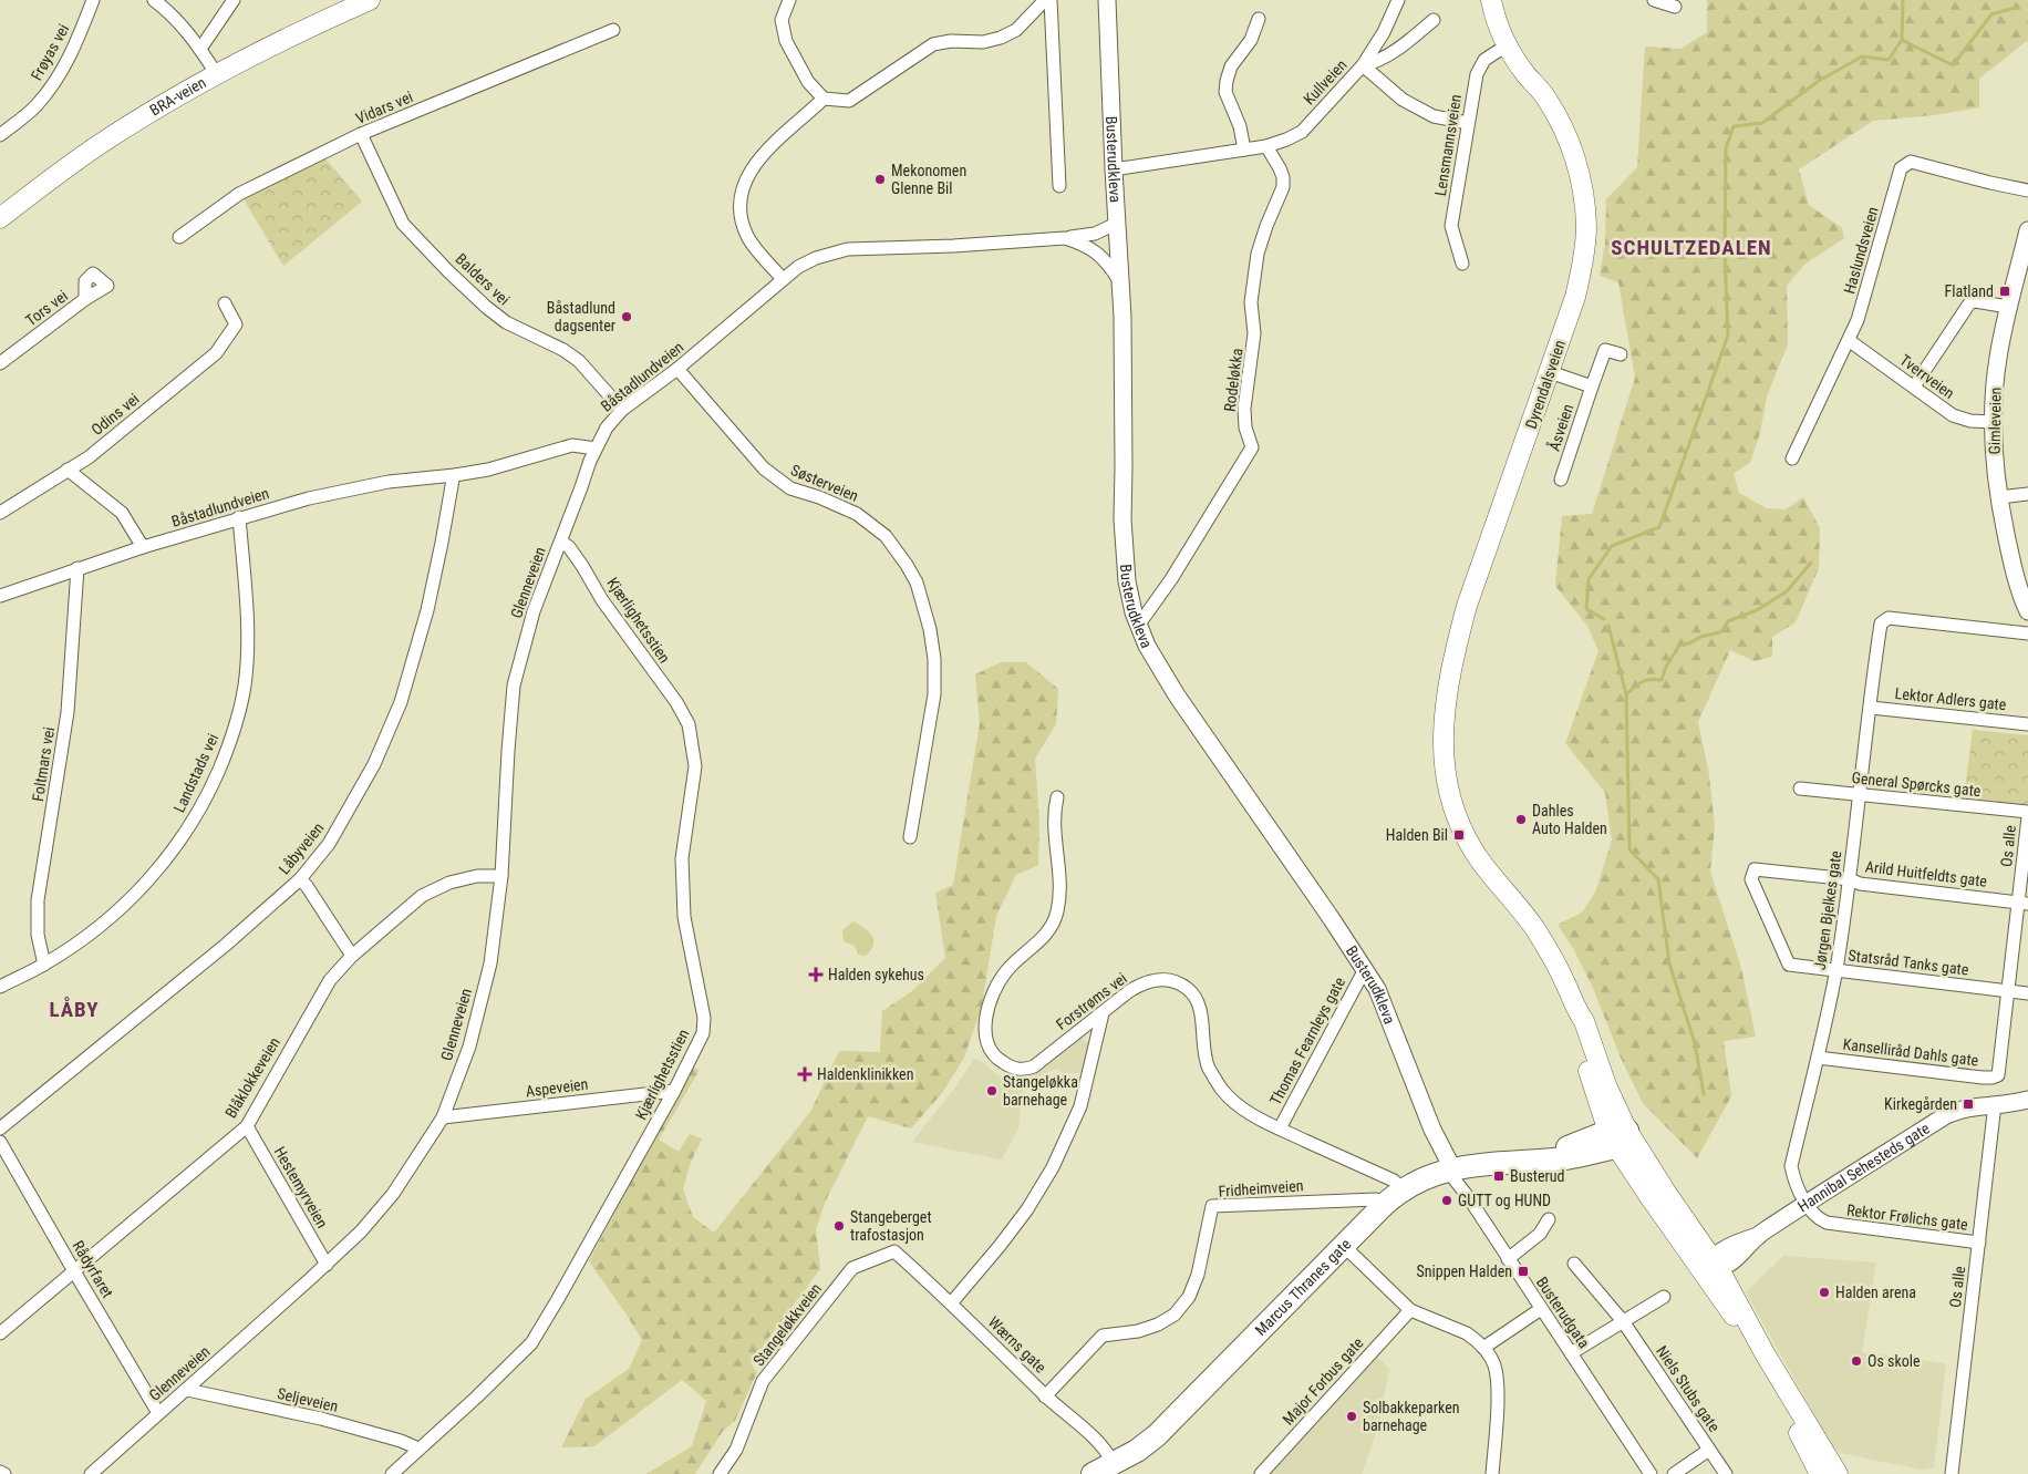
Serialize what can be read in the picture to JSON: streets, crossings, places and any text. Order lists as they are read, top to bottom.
{
  "streets": {
    "highway": ["Marcus Thranes gate"],
    "main road": ["BRA-veien", "Dyrendalsveien"],
    "street": [
      "Frøyas vei",
      "Kullveien",
      "Vidars vei",
      "Lensmannsveien",
      "Busterudkleva",
      "Haslundsveien",
      "Balders vei",
      "Tors vei",
      "Båstadlundveien",
      "Tverrveien",
      "Rodeløkka",
      "Odins vei",
      "Gimleveien",
      "Åsveien",
      "Søsterveien",
      "Glenneveien",
      "Kjærlighetsstien",
      "Lektor Adlers gate",
      "Foltmars vei",
      "Landstads vei",
      "General Spørcks gate",
      "Os alle",
      "Låbyveien",
      "Arild Huitfeldts gate",
      "Jørgen Bjelkes gate",
      "Statsråd Tanks gate",
      "Forstrøms vei",
      "Thomas Fearnleys gate",
      "Kanselliråd Dahls gate",
      "Blåklokkeveien",
      "Aspeveien",
      "Hannibal Sehesteds gate",
      "Hestemyrveien",
      "Fridheimveien",
      "Rektor Frølichs gate",
      "Rådyrfaret",
      "Busterudgata",
      "Stangeløkkveien",
      "Wærns gate",
      "Major Forbus gate",
      "Niels Stubs gate",
      "Seljeveien"
    ]
  },
  "crossings": [
    ["Kullveien", "Busterudkleva"],
    ["Kullveien", "Rodeløkka"],
    ["Vidars vei", "Balders vei"],
    ["Lensmannsveien", "Dyrendalsveien"],
    ["Busterudkleva", "Båstadlundveien"],
    ["Busterudkleva", "Rodeløkka"],
    ["Busterudkleva", "Thomas Fearnleys gate"],
    ["Busterudkleva", "Marcus Thranes gate"],
    ["Busterudkleva", "Busterudgata"],
    ["Haslundsveien", "Tverrveien"],
    ["Balders vei", "Båstadlundveien"],
    ["Båstadlundveien", "Søsterveien"],
    ["Båstadlundveien", "Glenneveien"],
    ["Båstadlundveien", "Foltmars vei"],
    ["Båstadlundveien", "Landstads vei"],
    ["Båstadlundveien", "Låbyveien"],
    ["Tverrveien", "Gimleveien"],
    ["Dyrendalsveien", "Hannibal Sehesteds gate"],
    ["Dyrendalsveien", "Marcus Thranes gate"],
    ["Glenneveien", "Kjærlighetsstien"],
    ["Glenneveien", "Blåklokkeveien"],
    ["Glenneveien", "Aspeveien"],
    ["Glenneveien", "Hestemyrveien"],
    ["Glenneveien", "Rådyrfaret"],
    ["Glenneveien", "Seljeveien"],
    ["Kjærlighetsstien", "Aspeveien"],
    ["Kjærlighetsstien", "Seljeveien"],
    ["Lektor Adlers gate", "Jørgen Bjelkes gate"],
    ["Foltmars vei", "Landstads vei"],
    ["General Spørcks gate", "Jørgen Bjelkes gate"],
    ["Os alle", "Arild Huitfeldts gate"],
    ["Os alle", "Statsråd Tanks gate"],
    ["Os alle", "Kanselliråd Dahls gate"],
    ["Os alle", "Hannibal Sehesteds gate"],
    ["Os alle", "Rektor Frølichs gate"],
    ["Arild Huitfeldts gate", "Jørgen Bjelkes gate"],
    ["Arild Huitfeldts gate", "Statsråd Tanks gate"],
    ["Jørgen Bjelkes gate", "Statsråd Tanks gate"],
    ["Jørgen Bjelkes gate", "Kanselliråd Dahls gate"],
    ["Jørgen Bjelkes gate", "Hannibal Sehesteds gate"],
    ["Jørgen Bjelkes gate", "Rektor Frølichs gate"],
    ["Forstrøms vei", "Thomas Fearnleys gate"],
    ["Forstrøms vei", "Marcus Thranes gate"],
    ["Blåklokkeveien", "Hestemyrveien"],
    ["Blåklokkeveien", "Rådyrfaret"],
    ["Hannibal Sehesteds gate", "Rektor Frølichs gate"],
    ["Fridheimveien", "Marcus Thranes gate"],
    ["Fridheimveien", "Wærns gate"],
    ["Marcus Thranes gate", "Busterudgata"],
    ["Marcus Thranes gate", "Wærns gate"],
    ["Stangeløkkveien", "Wærns gate"]
  ],
  "districts": ["SCHULTZEDALEN", "LÅBY"],
  "places": {
    "other": [
      "Mekonomen Glenne Bil",
      "Båstadlund dagsenter",
      "Dahles Auto Halden",
      "Stangeløkka barnehage",
      "GUTT og HUND",
      "Stangeberget trafostasjon",
      "Halden arena",
      "Os skole",
      "Solbakkeparken barnehage"
    ],
    "transit": [
      "Flatland",
      "Halden Bil",
      "Kirkegården",
      "Busterud",
      "Snippen Halden"
    ],
    "health": ["Halden sykehus", "Haldenklinikken"]
  }
}
